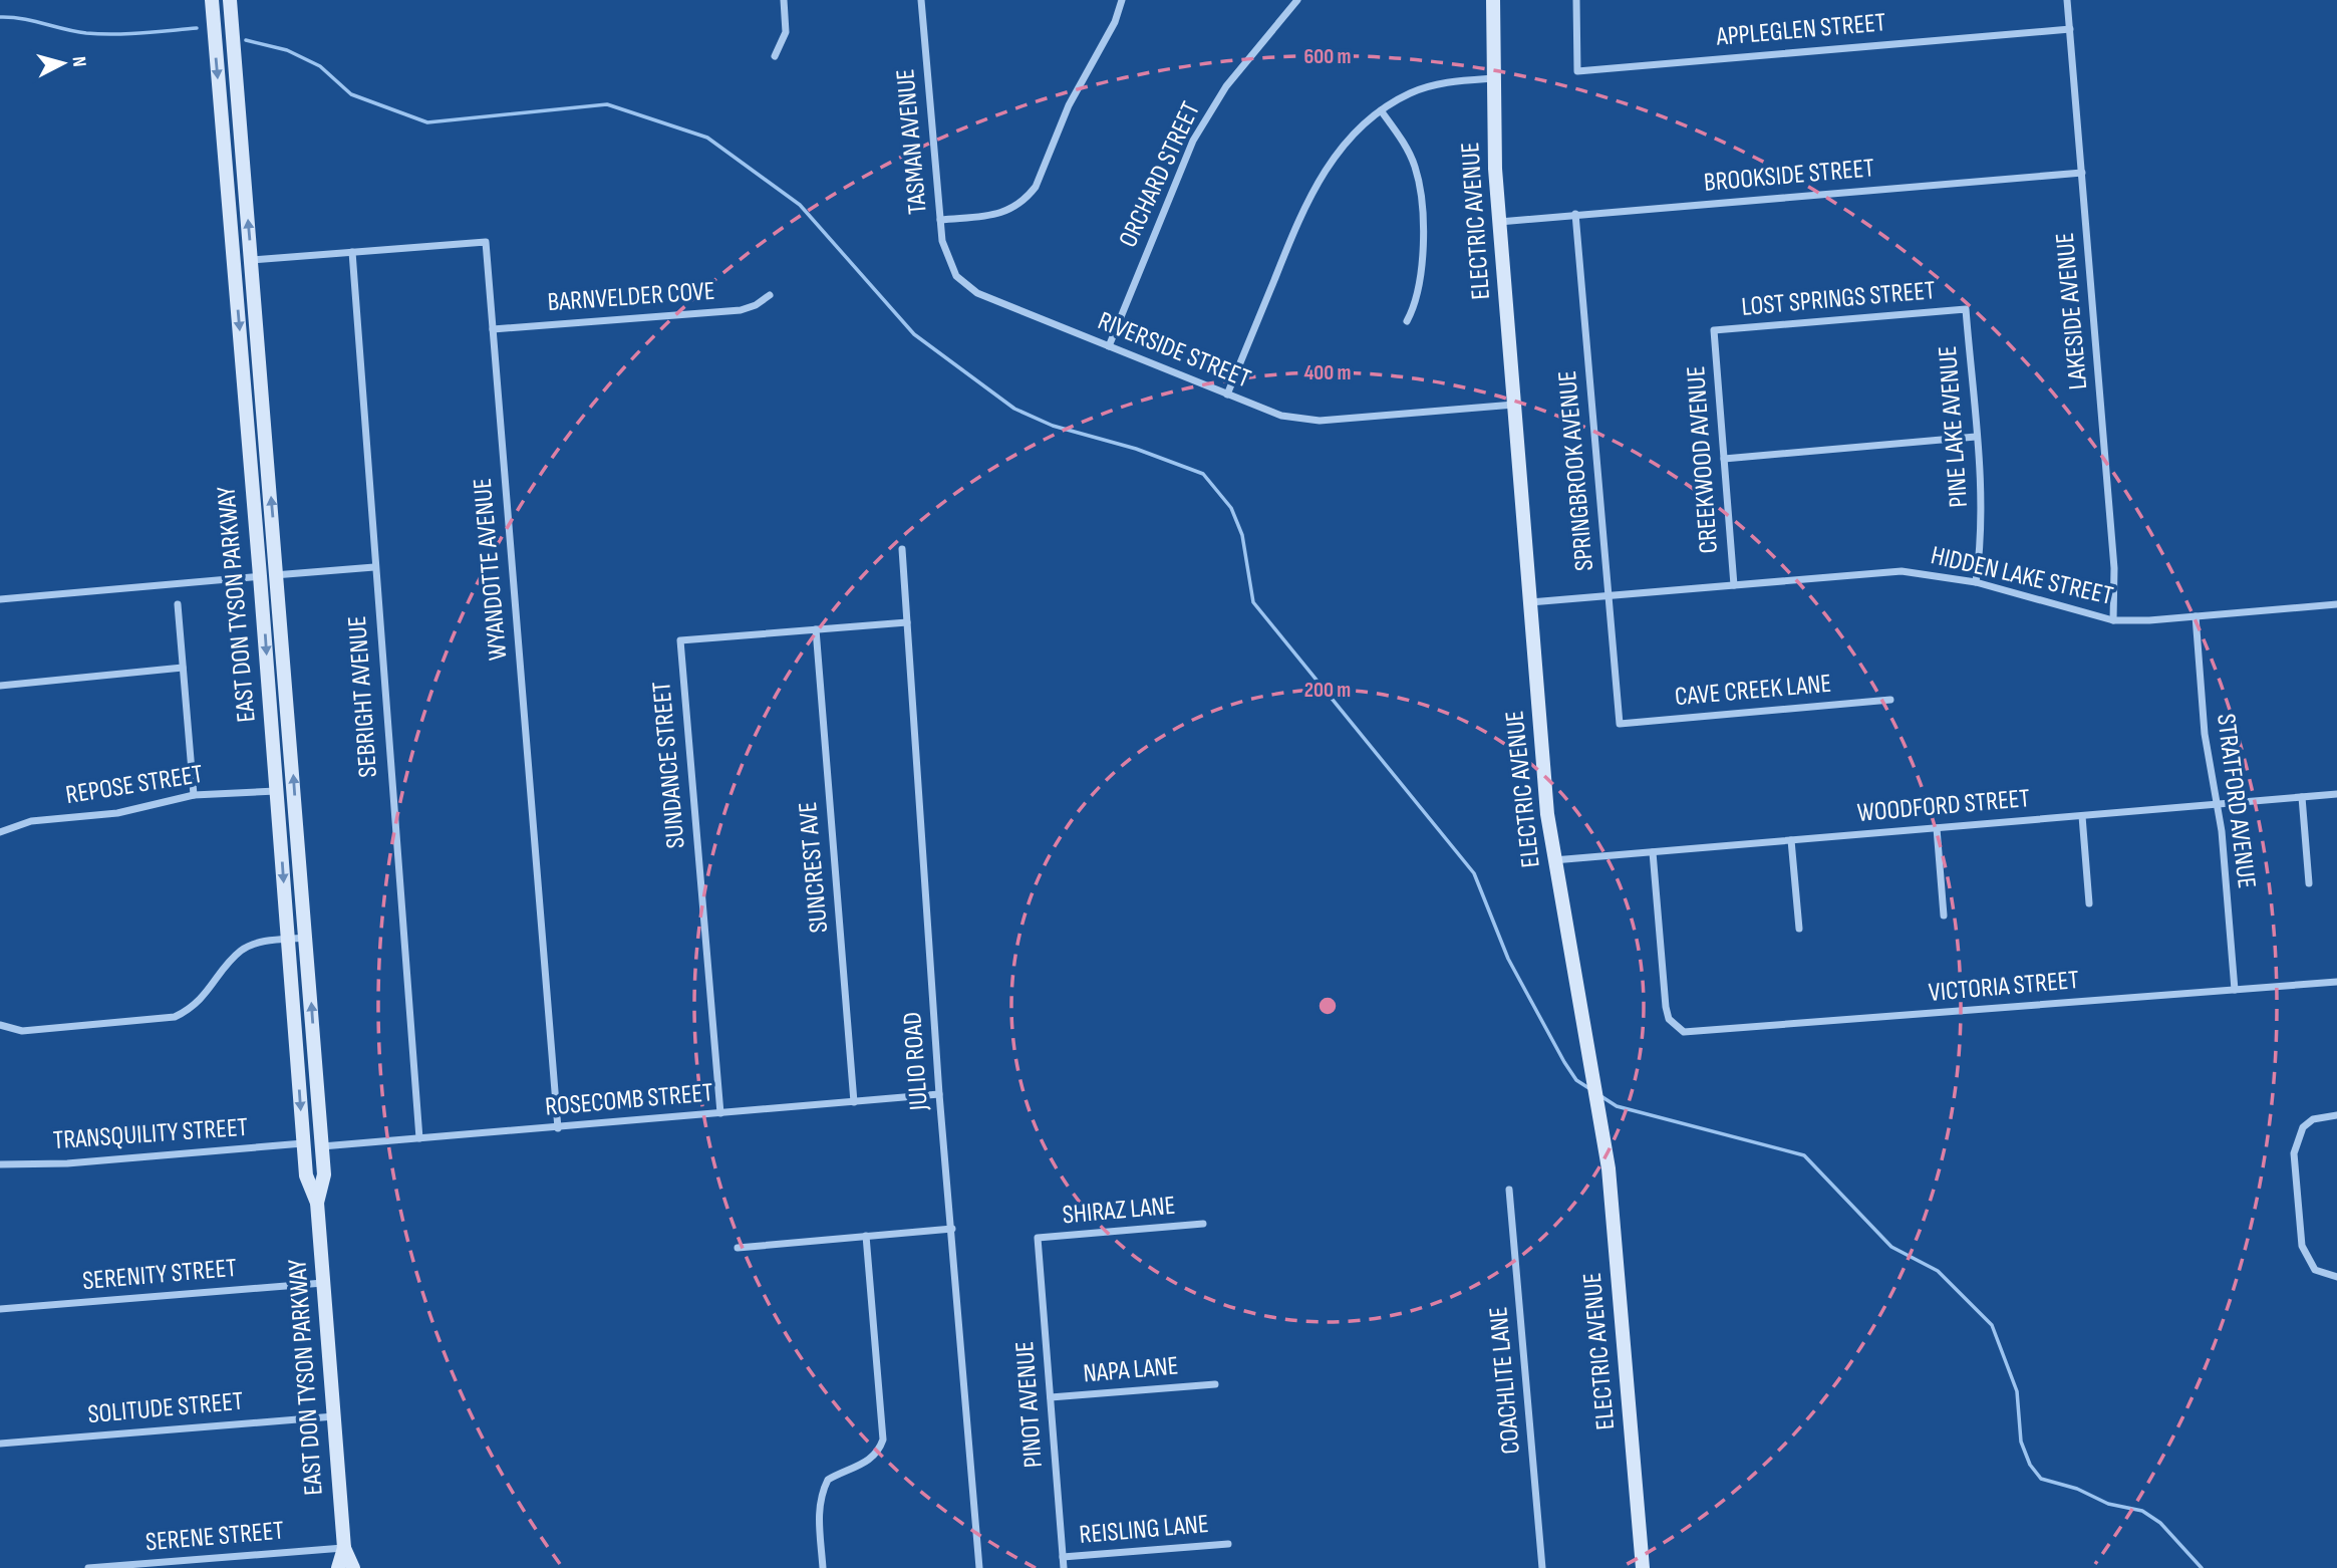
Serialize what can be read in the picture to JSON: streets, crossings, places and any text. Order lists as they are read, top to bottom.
{
  "streets": {
    "main road": ["ELECTRIC AVENUE", "EAST DON TYSON PARKWAY"],
    "street": [
      "APPLEGLEN STREET",
      "TASMAN AVENUE",
      "ORCHARD STREET",
      "BROOKSIDE STREET",
      "BARNVELDER COVE",
      "LOST SPRINGS STREET",
      "LAKESIDE AVENUE",
      "RIVERSIDE STREET",
      "PINE LAKE AVENUE",
      "CREEKWOOD AVENUE",
      "SPRINGBROOK AVENUE",
      "WYANDOTTE AVENUE",
      "HIDDEN LAKE STREET",
      "CAVE CREEK LANE",
      "SEBRIGHT AVENUE",
      "SUNDANCE STREET",
      "REPOSE STREET",
      "STRATFORD AVENUE",
      "WOODFORD STREET",
      "SUNCREST AVE",
      "VICTORIA STREET",
      "JULIO ROAD",
      "ROSECOMB STREET",
      "TRANSQUILITY STREET",
      "SHIRAZ LANE",
      "SERENITY STREET",
      "NAPA LANE",
      "COACHLITE LANE",
      "PINOT AVENUE",
      "SOLITUDE STREET",
      "REISLING LANE",
      "SERENE STREET"
    ]
  },
  "crossings": [
    ["APPLEGLEN STREET", "LAKESIDE AVENUE"],
    ["TASMAN AVENUE", "RIVERSIDE STREET"],
    ["ORCHARD STREET", "RIVERSIDE STREET"],
    ["BROOKSIDE STREET", "ELECTRIC AVENUE"],
    ["BROOKSIDE STREET", "LAKESIDE AVENUE"],
    ["BROOKSIDE STREET", "SPRINGBROOK AVENUE"],
    ["ELECTRIC AVENUE", "RIVERSIDE STREET"],
    ["ELECTRIC AVENUE", "HIDDEN LAKE STREET"],
    ["ELECTRIC AVENUE", "WOODFORD STREET"],
    ["BARNVELDER COVE", "WYANDOTTE AVENUE"],
    ["LOST SPRINGS STREET", "PINE LAKE AVENUE"],
    ["LOST SPRINGS STREET", "CREEKWOOD AVENUE"],
    ["LAKESIDE AVENUE", "HIDDEN LAKE STREET"],
    ["PINE LAKE AVENUE", "HIDDEN LAKE STREET"],
    ["CREEKWOOD AVENUE", "HIDDEN LAKE STREET"],
    ["SPRINGBROOK AVENUE", "HIDDEN LAKE STREET"],
    ["SPRINGBROOK AVENUE", "CAVE CREEK LANE"],
    ["WYANDOTTE AVENUE", "EAST DON TYSON PARKWAY"],
    ["WYANDOTTE AVENUE", "SEBRIGHT AVENUE"],
    ["WYANDOTTE AVENUE", "ROSECOMB STREET"],
    ["HIDDEN LAKE STREET", "STRATFORD AVENUE"],
    ["EAST DON TYSON PARKWAY", "REPOSE STREET"],
    ["EAST DON TYSON PARKWAY", "ROSECOMB STREET"],
    ["EAST DON TYSON PARKWAY", "TRANSQUILITY STREET"],
    ["EAST DON TYSON PARKWAY", "SERENITY STREET"],
    ["EAST DON TYSON PARKWAY", "SOLITUDE STREET"],
    ["EAST DON TYSON PARKWAY", "SERENE STREET"],
    ["SEBRIGHT AVENUE", "ROSECOMB STREET"],
    ["SUNDANCE STREET", "SUNCREST AVE"],
    ["SUNDANCE STREET", "JULIO ROAD"],
    ["SUNDANCE STREET", "ROSECOMB STREET"],
    ["STRATFORD AVENUE", "WOODFORD STREET"],
    ["STRATFORD AVENUE", "VICTORIA STREET"],
    ["WOODFORD STREET", "VICTORIA STREET"],
    ["SUNCREST AVE", "ROSECOMB STREET"],
    ["JULIO ROAD", "ROSECOMB STREET"],
    ["SHIRAZ LANE", "PINOT AVENUE"],
    ["NAPA LANE", "PINOT AVENUE"],
    ["PINOT AVENUE", "REISLING LANE"]
  ],
  "north": "right",
  "rings": ["600 m", "400 m", "200 m"]
}
